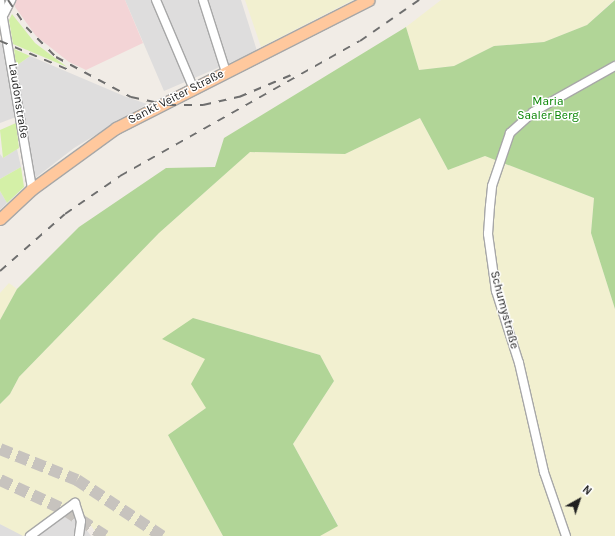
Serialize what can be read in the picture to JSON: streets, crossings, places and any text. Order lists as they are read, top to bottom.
{
  "streets": {
    "main road": ["Sankt Veiter Straße"],
    "street": ["Laudonstraße", "Schumystraße"]
  },
  "crossings": [
    ["Sankt Veiter Straße", "Laudonstraße"]
  ],
  "parks": ["Maria Saaler Berg"],
  "north": "top right"
}
